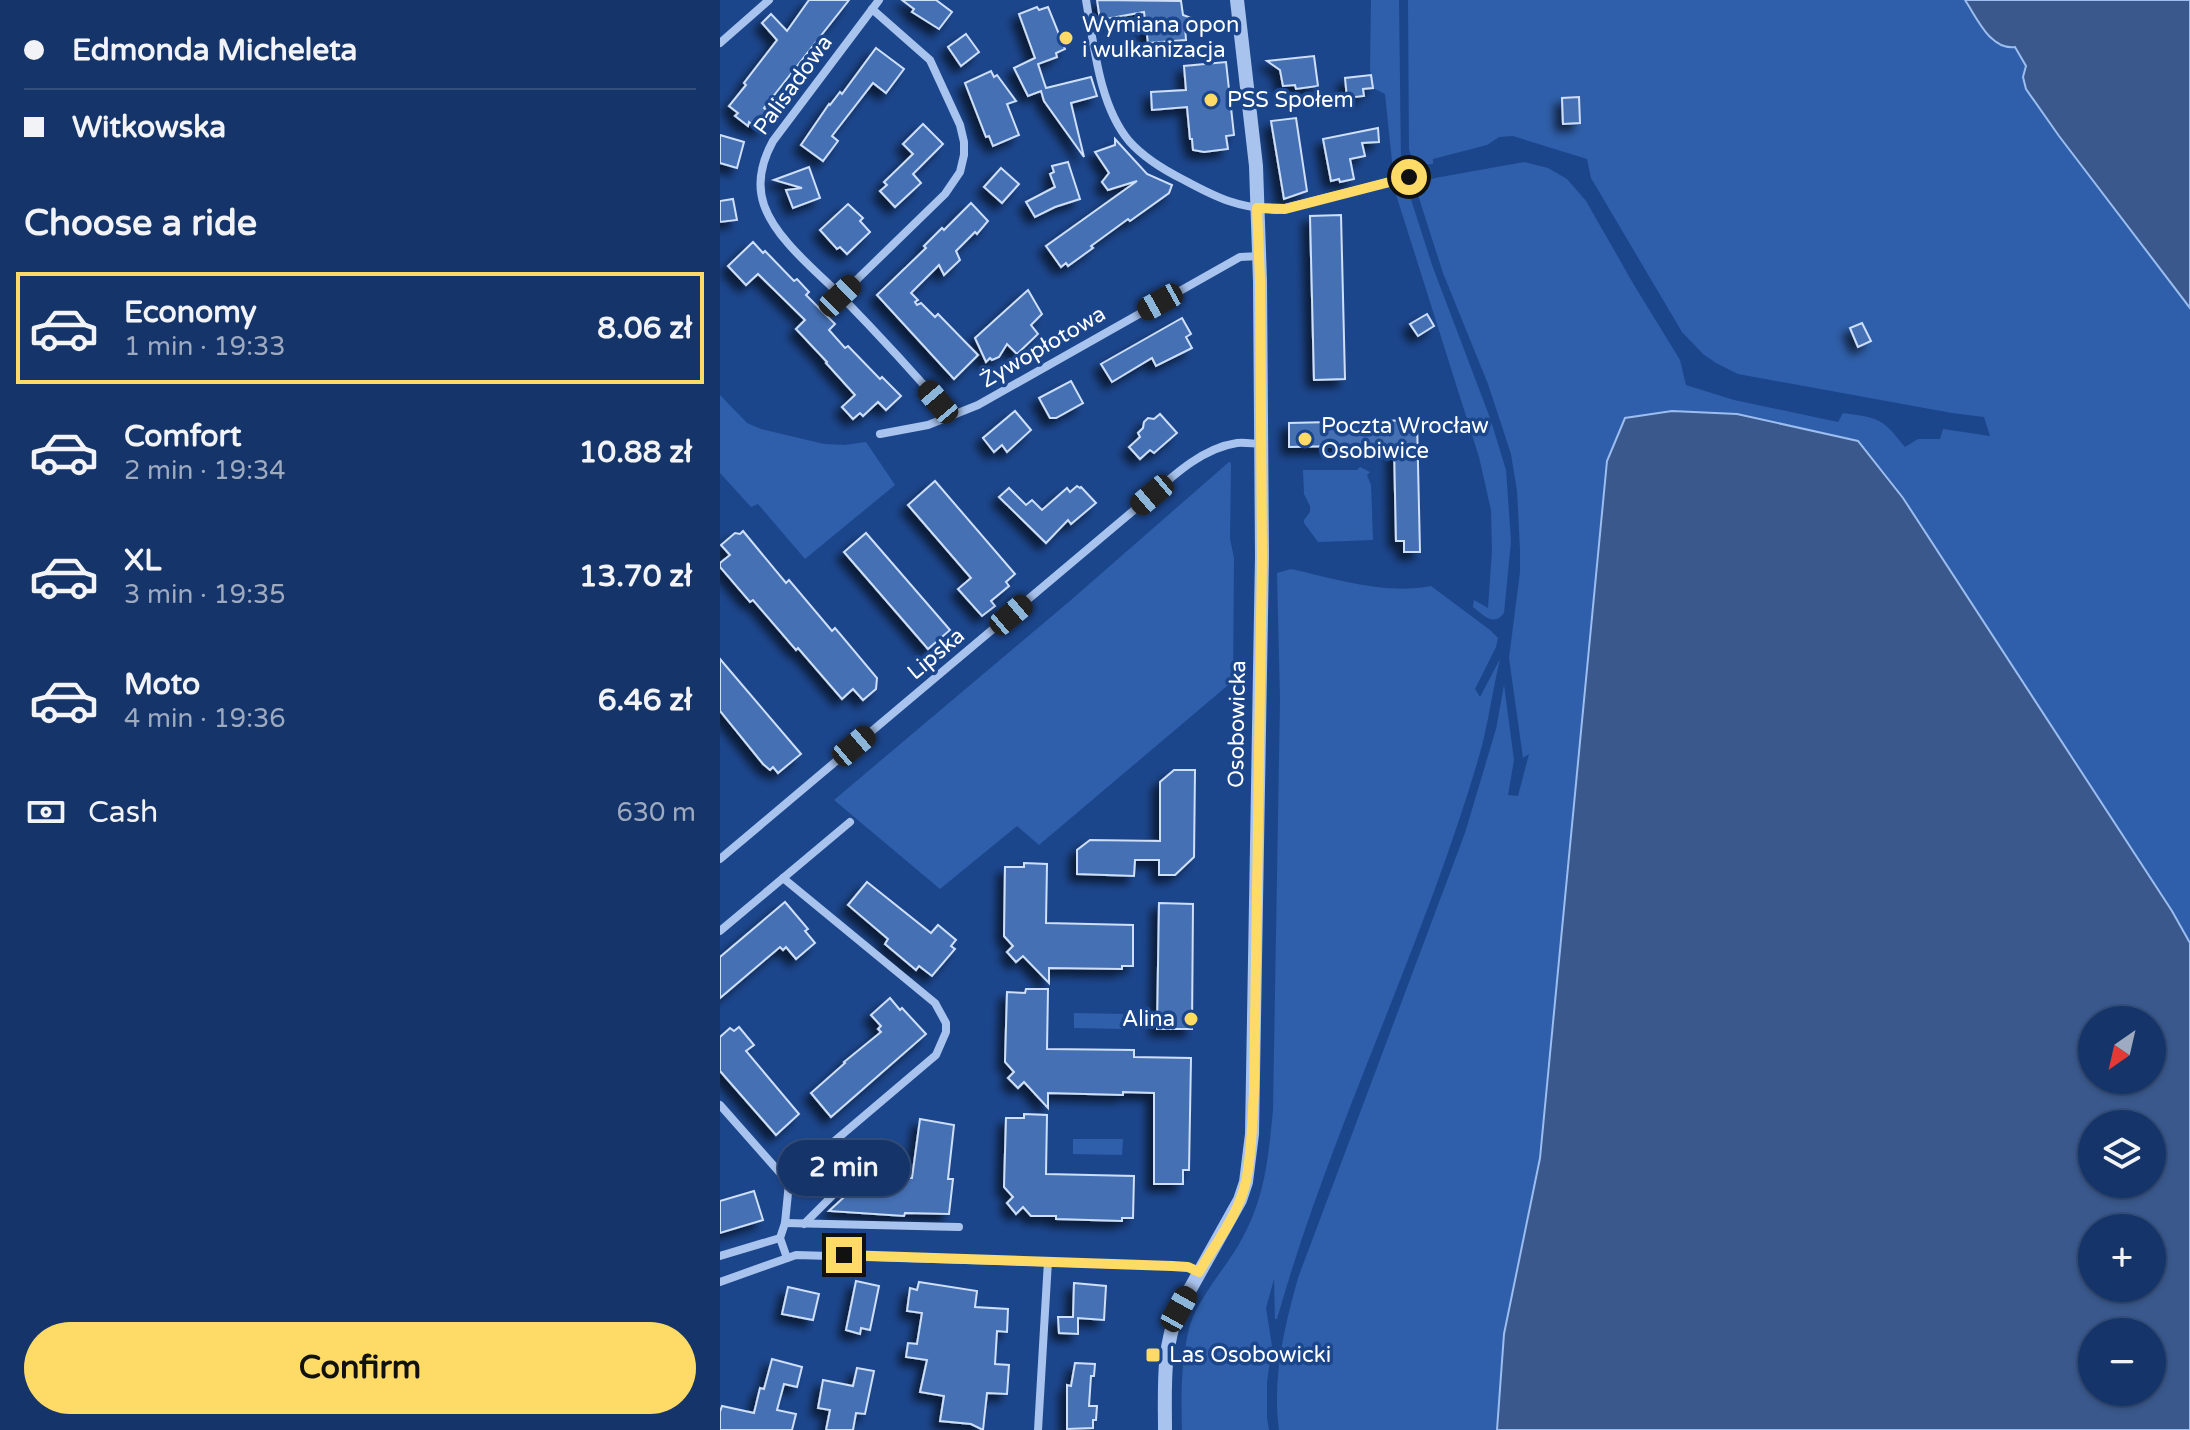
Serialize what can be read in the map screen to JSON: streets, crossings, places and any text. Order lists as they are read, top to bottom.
{
  "streets": {
    "street": [
      "Palisadowa",
      "Żywopłotowa",
      "Lipska",
      "Osobowicka"
    ]
  },
  "crossings": [
    ["Palisadowa", "Żywopłotowa"],
    ["Żywopłotowa", "Osobowicka"],
    ["Lipska", "Osobowicka"]
  ],
  "places": {
    "other": [
      "Wymiana opon i wulkanizacja",
      "PSS Społem",
      "Poczta Wrocław Osobiwice",
      "Alina"
    ],
    "transit": ["Las Osobowicki"]
  },
  "north": "bottom left",
  "page": {
    "banner": ["Edmonda Micheleta", "Witkowska"],
    "heading": "Choose a ride",
    "list": [
      {
        "name": "Economy",
        "note": "1 min · 19:33",
        "value": "8.06 zł"
      },
      {
        "name": "Comfort",
        "note": "2 min · 19:34",
        "value": "10.88 zł"
      },
      {
        "name": "XL",
        "note": "3 min · 19:35",
        "value": "13.70 zł"
      },
      {
        "name": "Moto",
        "note": "4 min · 19:36",
        "value": "6.46 zł"
      }
    ],
    "pay": ["Cash", "630 m"],
    "map_buttons": ["+", "−"],
    "bubble": "2 min",
    "buttons": "Confirm"
  }
}
